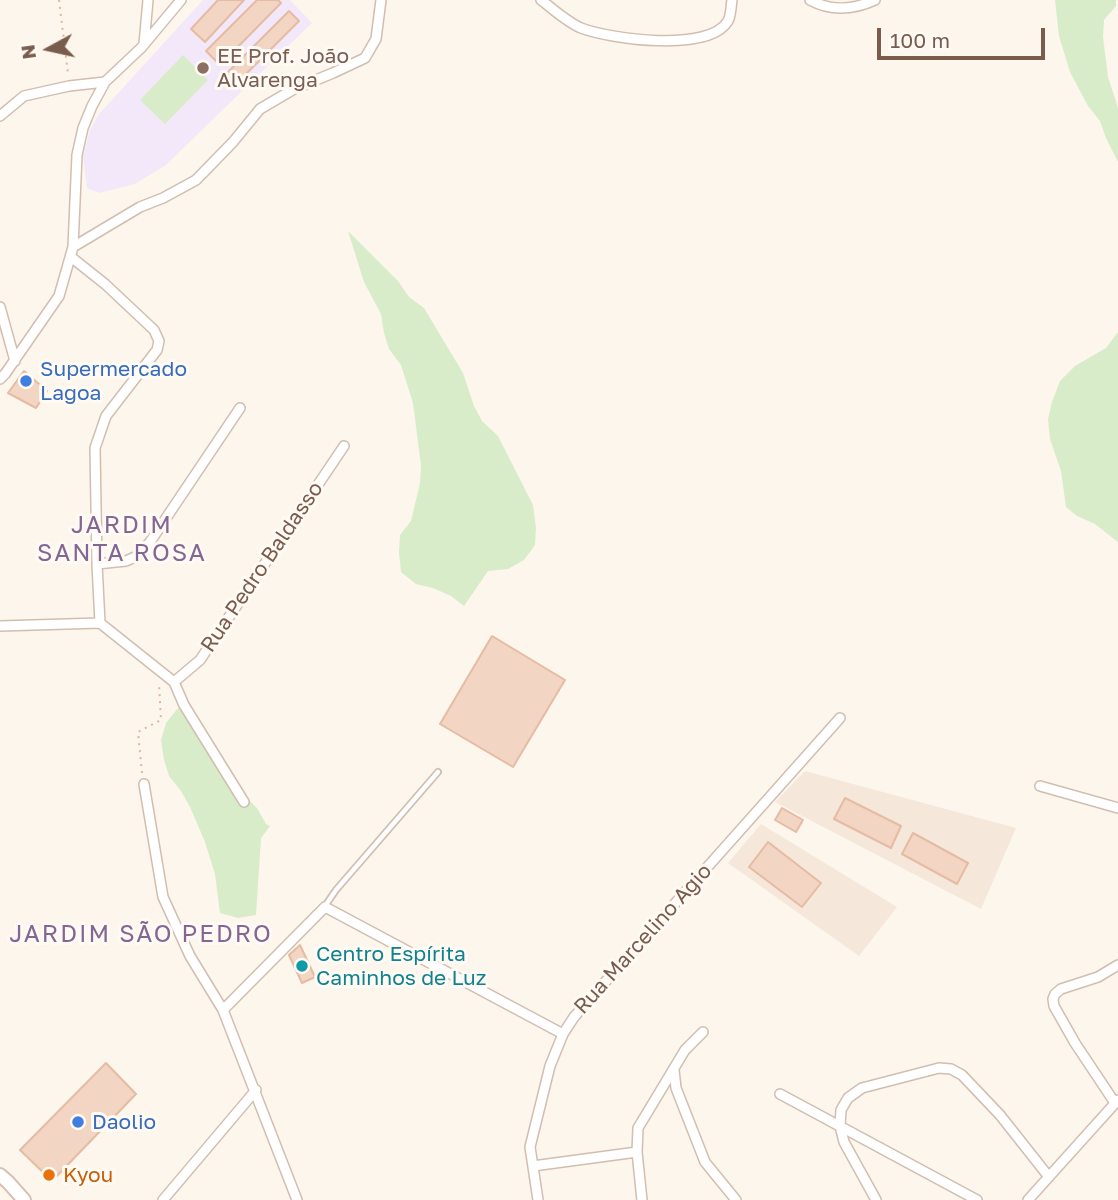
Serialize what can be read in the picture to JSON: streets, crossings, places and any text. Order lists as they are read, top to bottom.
{
  "streets": {
    "street": ["Rua Pedro Baldasso", "Rua Marcelino Agio"]
  },
  "districts": ["JARDIM SANTA ROSA", "JARDIM SÃO PEDRO"],
  "places": [
    "EE Prof. João Alvarenga",
    "Supermercado Lagoa",
    "Centro Espírita Caminhos de Luz",
    "Daolio",
    "Kyou"
  ],
  "scale_bar": "100 m",
  "north": "left"
}
